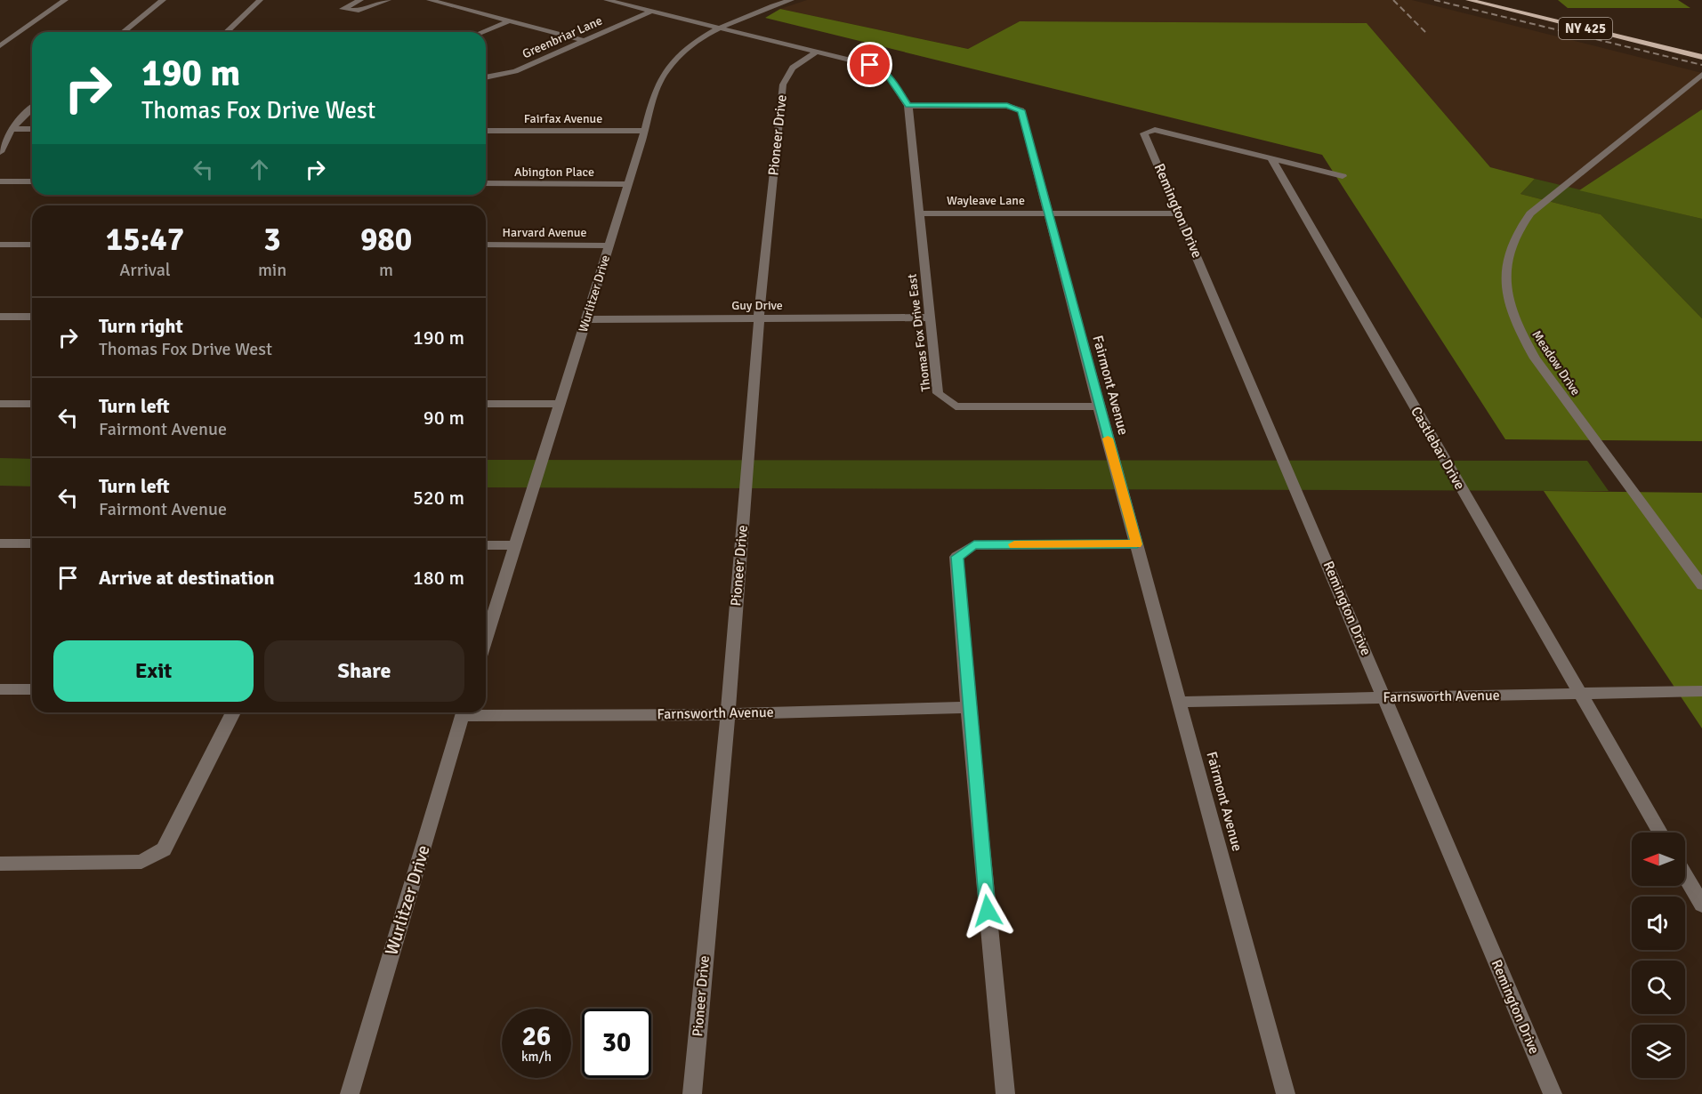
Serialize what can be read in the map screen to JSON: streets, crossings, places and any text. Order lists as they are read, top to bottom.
{
  "streets": {
    "main road": ["NY 425"],
    "street": [
      "Greenbriar Lane",
      "Fairfax Avenue",
      "Pioneer Drive",
      "Abington Place",
      "Wayleave Lane",
      "Remington Drive",
      "Harvard Avenue",
      "Wurlitzer Drive",
      "Guy Drive",
      "Thomas Fox Drive East",
      "Meadow Drive",
      "Fairmont Avenue",
      "Castlebar Drive",
      "Farnsworth Avenue"
    ]
  },
  "crossings": [
    ["Fairfax Avenue", "Wurlitzer Drive"],
    ["Pioneer Drive", "Guy Drive"],
    ["Pioneer Drive", "Farnsworth Avenue"],
    ["Abington Place", "Wurlitzer Drive"],
    ["Wayleave Lane", "Remington Drive"],
    ["Wayleave Lane", "Thomas Fox Drive East"],
    ["Wayleave Lane", "Fairmont Avenue"],
    ["Remington Drive", "Castlebar Drive"],
    ["Remington Drive", "Farnsworth Avenue"],
    ["Harvard Avenue", "Wurlitzer Drive"],
    ["Wurlitzer Drive", "Guy Drive"],
    ["Guy Drive", "Thomas Fox Drive East"],
    ["Thomas Fox Drive East", "Fairmont Avenue"],
    ["Fairmont Avenue", "Farnsworth Avenue"],
    ["Castlebar Drive", "Farnsworth Avenue"]
  ],
  "north": "left",
  "page": {
    "turn": ["190 m", "Thomas Fox Drive West"],
    "eta": [
      "15:47",
      "Arrival",
      "3",
      "min",
      "980",
      "m"
    ],
    "list": [
      {
        "name": "Turn right",
        "note": "Thomas Fox Drive West",
        "value": "190 m"
      },
      {
        "name": "Turn left",
        "note": "Fairmont Avenue",
        "value": "90 m"
      },
      {
        "name": "Turn left",
        "note": "Fairmont Avenue",
        "value": "520 m"
      },
      {
        "name": "Arrive at destination",
        "value": "180 m"
      }
    ],
    "buttons": ["Exit", "Share"],
    "speed": "26 km/h",
    "limit": "30"
  }
}
